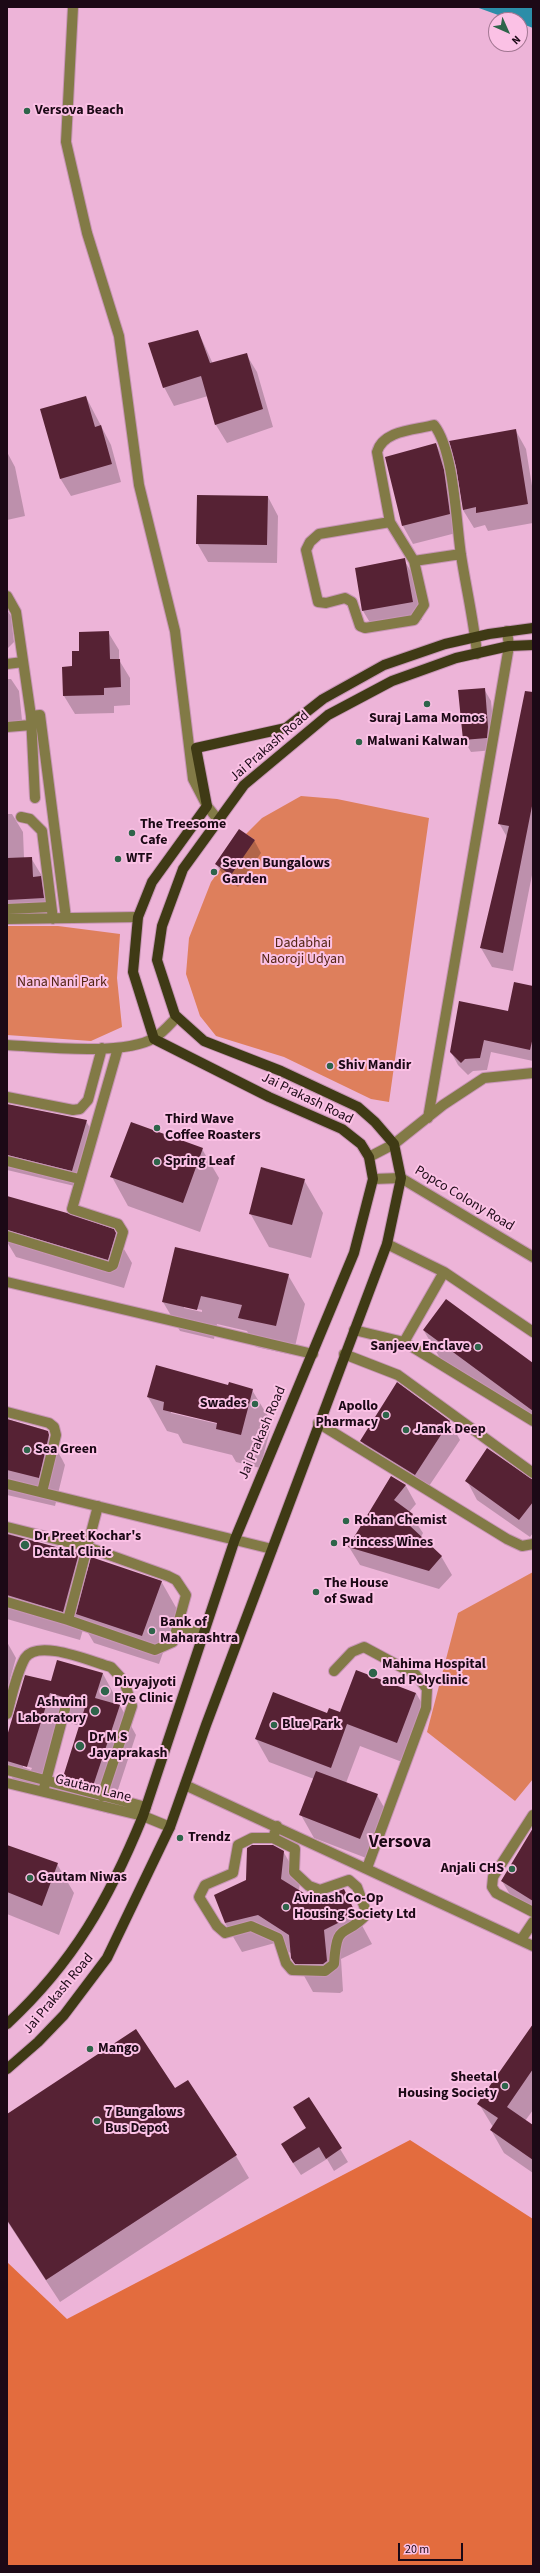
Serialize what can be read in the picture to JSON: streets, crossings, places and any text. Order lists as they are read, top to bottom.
{
  "streets": {
    "main road": ["Jai Prakash Road"],
    "street": ["Popco Colony Road", "Gautam Lane"]
  },
  "crossings": [
    ["Jai Prakash Road", "Popco Colony Road"],
    ["Jai Prakash Road", "Gautam Lane"]
  ],
  "districts": ["Versova"],
  "parks": ["Dadabhai Naoroji Udyan", "Nana Nani Park"],
  "places": [
    "Versova Beach",
    "Suraj Lama Momos",
    "Malwani Kalwan",
    "The Treesome Cafe",
    "WTF",
    "Seven Bungalows Garden",
    "Shiv Mandir",
    "Third Wave Coffee Roasters",
    "Spring Leaf",
    "Sanjeev Enclave",
    "Swades",
    "Apollo Pharmacy",
    "Janak Deep",
    "Sea Green",
    "Rohan Chemist",
    "Princess Wines",
    "Dr Preet Kochar's Dental Clinic",
    "The House of Swad",
    "Bank of Maharashtra",
    "Mahima Hospital and Polyclinic",
    "Divyajyoti Eye Clinic",
    "Ashwini Laboratory",
    "Blue Park",
    "Dr M S Jayaprakash",
    "Trendz",
    "Anjali CHS",
    "Gautam Niwas",
    "Avinash Co-Op Housing Society Ltd",
    "Mango",
    "Sheetal Housing Society",
    "7 Bungalows Bus Depot"
  ],
  "scale_bar": "20 m",
  "north": "bottom right"
}
